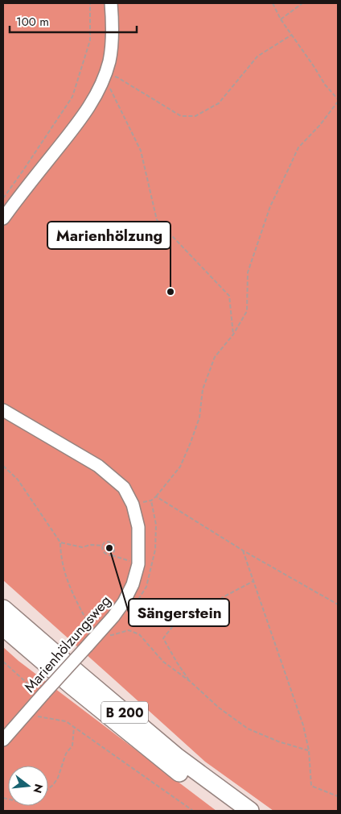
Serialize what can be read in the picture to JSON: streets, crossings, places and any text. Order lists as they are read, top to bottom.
{
  "streets": {
    "highway": ["B 200"],
    "street": ["Marienhölzungsweg"]
  },
  "places": ["Marienhölzung", "Sängerstein"],
  "scale_bar": "100 m",
  "north": "right"
}
